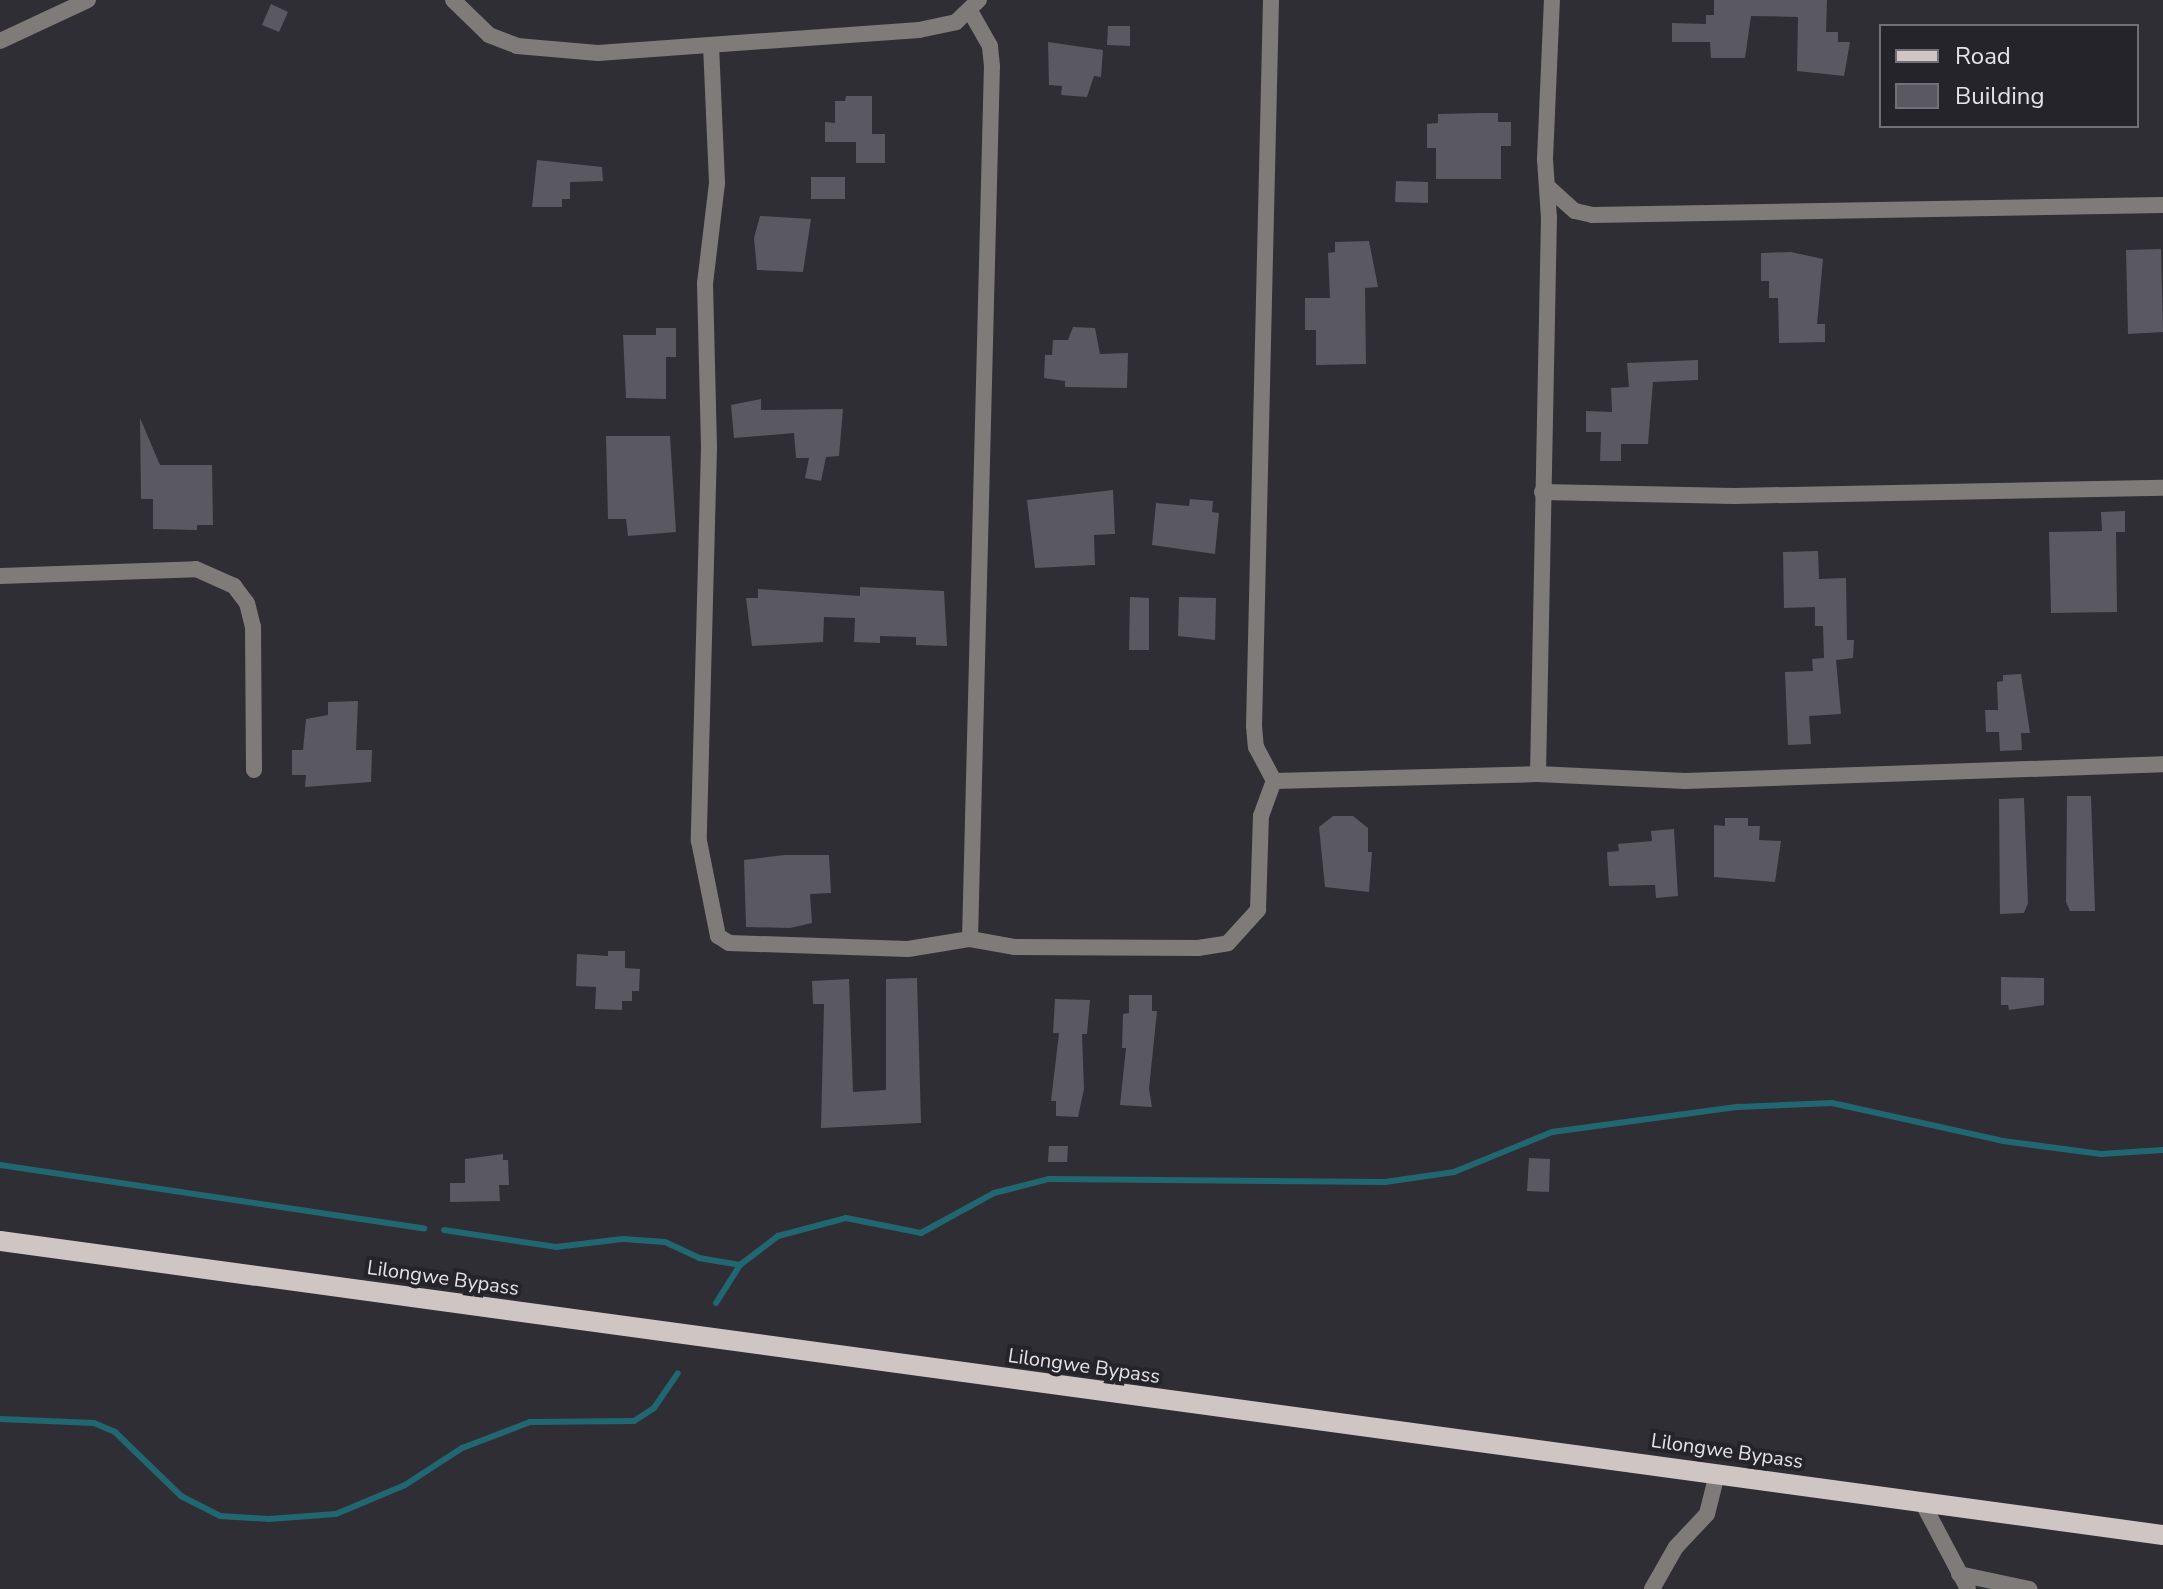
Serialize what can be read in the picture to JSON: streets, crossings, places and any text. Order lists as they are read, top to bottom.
{
  "streets": {
    "main road": ["Lilongwe Bypass"]
  },
  "legend": ["Road", "Building"]
}
